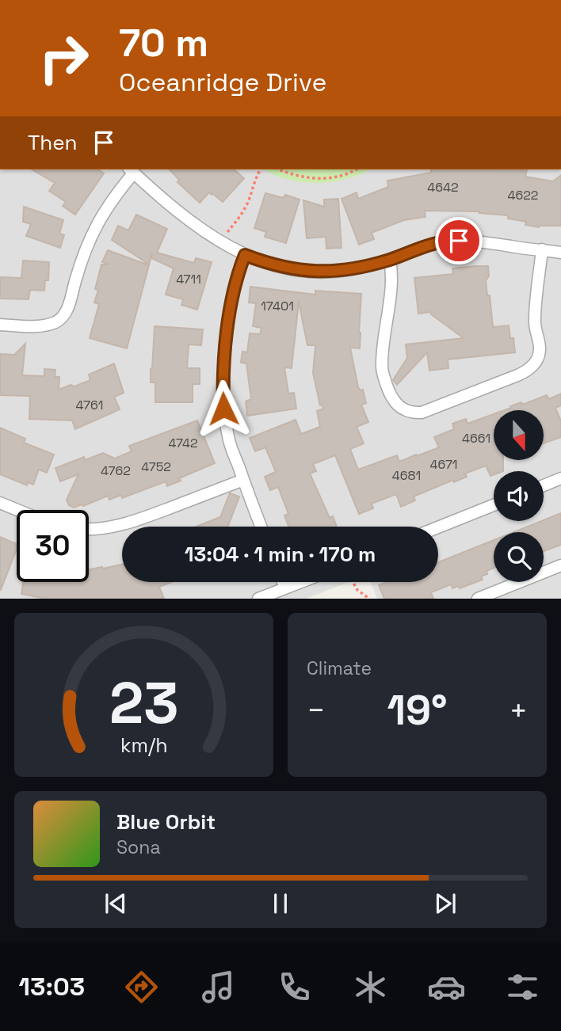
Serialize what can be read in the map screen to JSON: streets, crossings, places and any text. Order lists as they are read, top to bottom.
{
  "house_numbers": [
    "4642",
    "4622",
    "4711",
    "17401",
    "4761",
    "4661",
    "4742",
    "4671",
    "4752",
    "4762",
    "4681"
  ],
  "north": "bottom",
  "page": {
    "turn": ["70 m", "Oceanridge Drive"],
    "then": "Then",
    "limit": "30",
    "trip": "13:04 · 1 min · 170 m",
    "tile": "Climate",
    "heat": ["−", "19°", "+"],
    "song": ["Blue Orbit", "Sona"],
    "tabs": "13:03",
    "gauge": ["23", "km/h"]
  }
}
